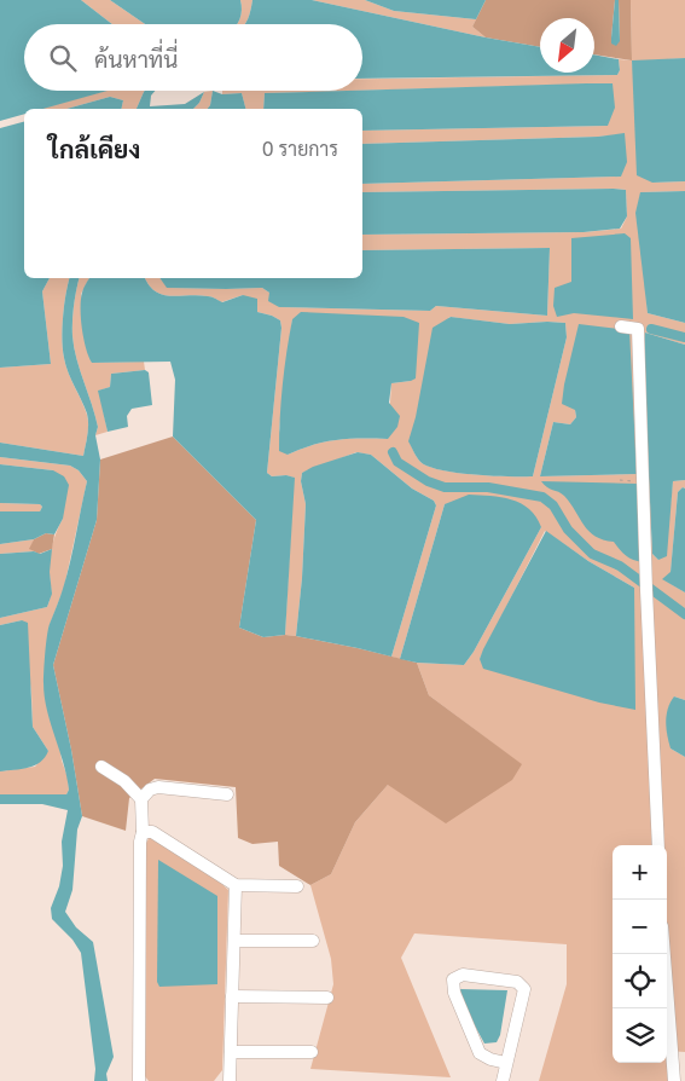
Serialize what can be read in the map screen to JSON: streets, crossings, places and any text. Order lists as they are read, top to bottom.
{
  "north": "bottom left",
  "page": {
    "search": "ค้นหาที่นี่",
    "heading": ["ใกล้เคียง", "0 รายการ"],
    "map_buttons": ["+", "−"]
  }
}
